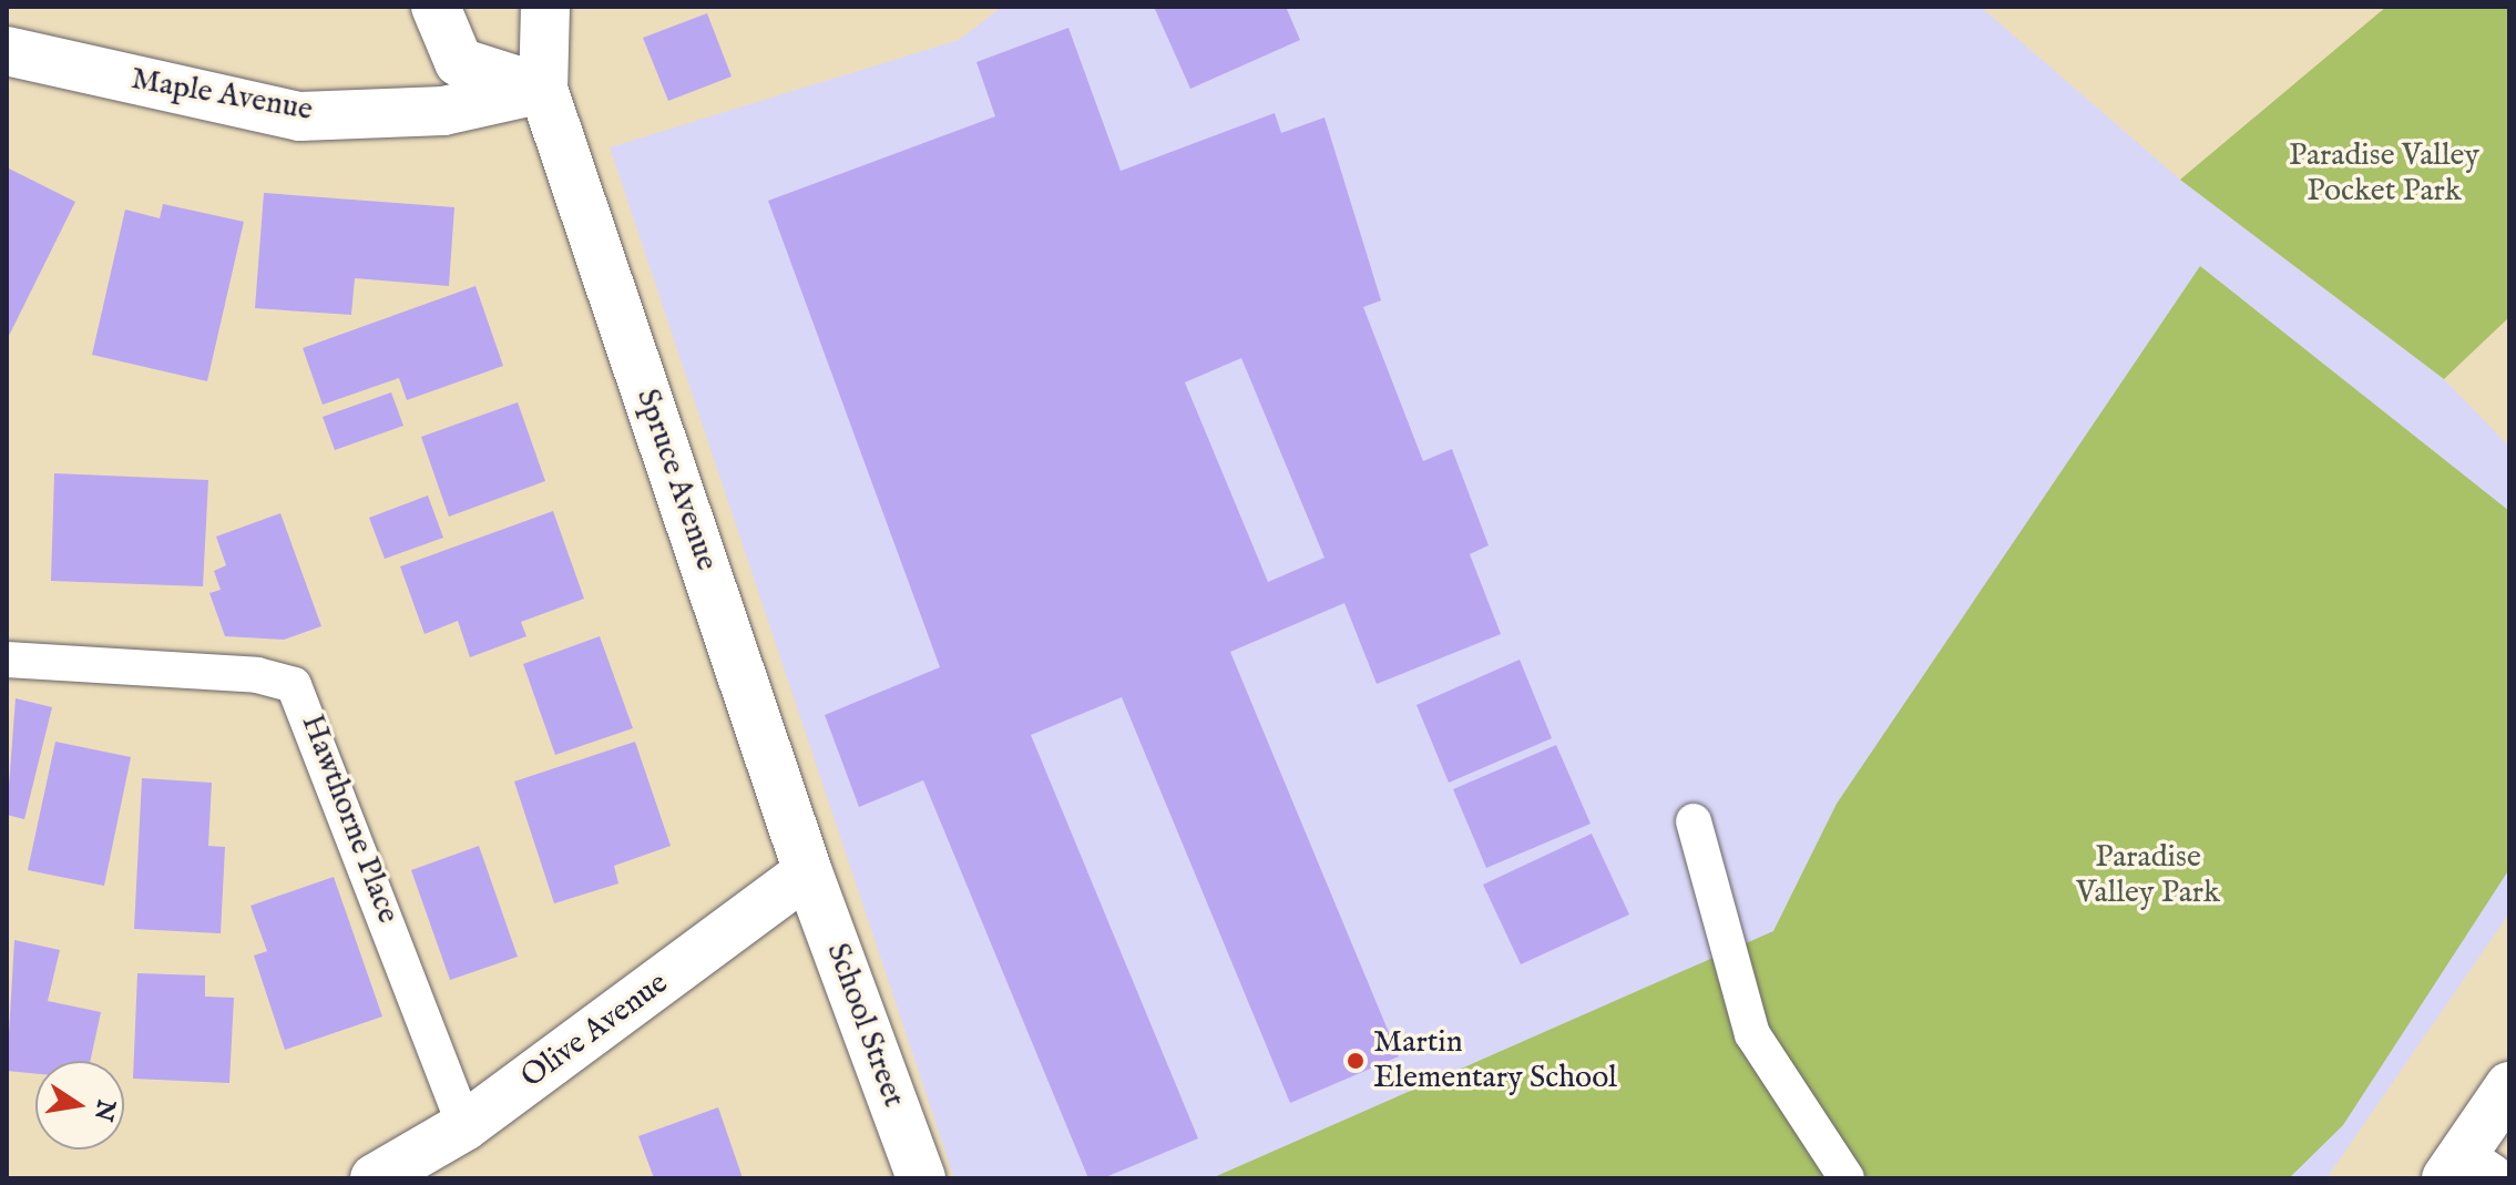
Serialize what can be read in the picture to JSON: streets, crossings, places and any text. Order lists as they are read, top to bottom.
{
  "streets": {
    "street": [
      "Maple Avenue",
      "Spruce Avenue",
      "School Street",
      "Olive Avenue"
    ],
    "lane": ["Hawthorne Place"]
  },
  "crossings": [
    ["Maple Avenue", "Spruce Avenue"],
    ["Spruce Avenue", "School Street"],
    ["Spruce Avenue", "Olive Avenue"],
    ["Hawthorne Place", "Olive Avenue"],
    ["School Street", "Olive Avenue"]
  ],
  "parks": ["Paradise Valley Pocket Park", "Paradise Valley Park"],
  "places": ["Martin Elementary School"],
  "north": "right"
}
